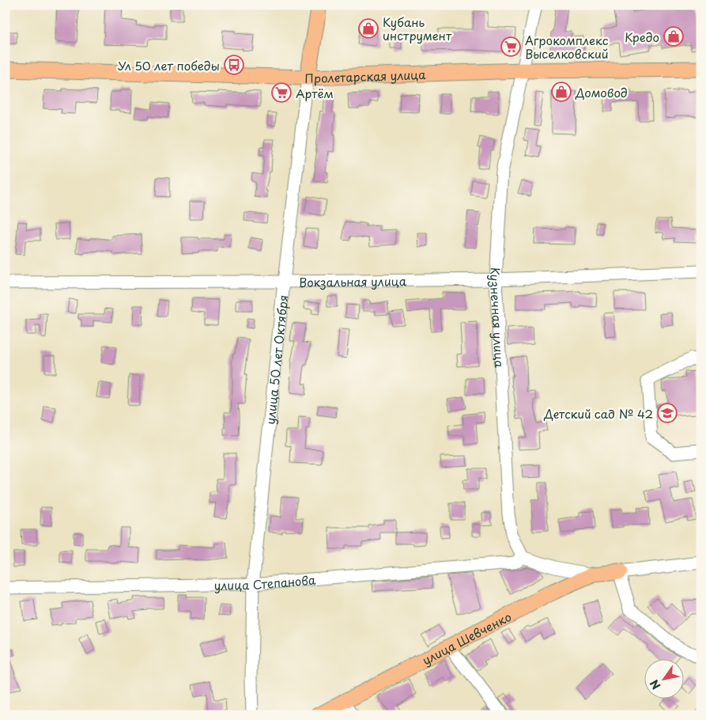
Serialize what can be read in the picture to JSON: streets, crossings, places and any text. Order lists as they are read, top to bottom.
{
  "streets": {
    "main road": ["Пролетарская улица", "улица 50 лет Октября", "улица Шевченко"],
    "street": ["Вокзальная улица", "Кузнечная улица", "улица Степанова"]
  },
  "crossings": [
    ["Пролетарская улица", "Кузнечная улица"],
    ["Пролетарская улица", "улица 50 лет Октября"],
    ["Вокзальная улица", "Кузнечная улица"],
    ["Вокзальная улица", "улица 50 лет Октября"],
    ["Кузнечная улица", "улица Степанова"],
    ["улица 50 лет Октября", "улица Степанова"]
  ],
  "places": {
    "shop": ["Кубань инструмент", "Кредо", "Домовод"],
    "supermarket": ["Агрокомплекс Выселковский", "Артём"],
    "bus stop": ["Ул 50 лет победы"],
    "school or university": ["Детский сад № 42"]
  },
  "north": "bottom left"
}
